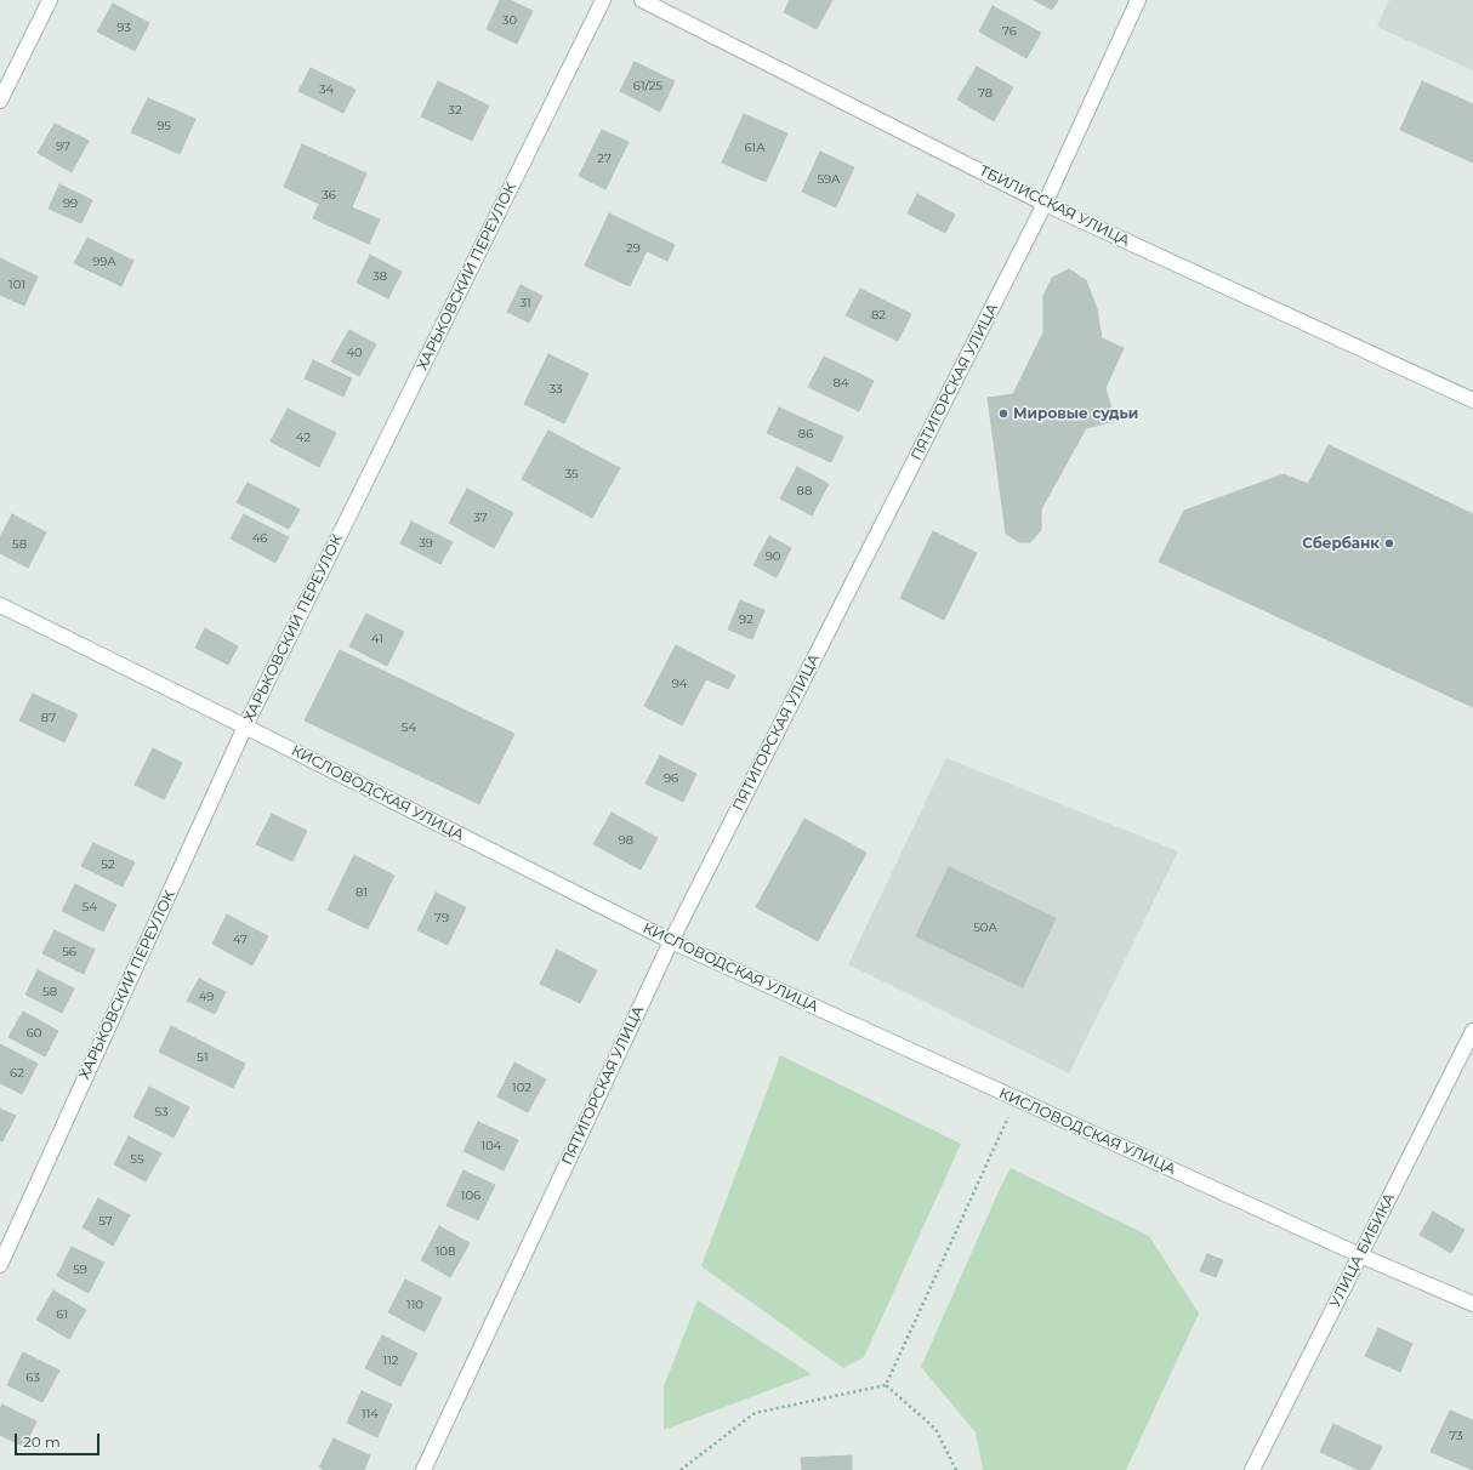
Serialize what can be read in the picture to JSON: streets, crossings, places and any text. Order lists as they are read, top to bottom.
{
  "streets": {
    "street": [
      "ТБИЛИССКАЯ УЛИЦА",
      "ХАРЬКОВСКИЙ ПЕРЕУЛОК",
      "ПЯТИГОРСКАЯ УЛИЦА",
      "КИСЛОВОДСКАЯ УЛИЦА",
      "УЛИЦА БИБИКА"
    ]
  },
  "crossings": [
    ["ТБИЛИССКАЯ УЛИЦА", "ПЯТИГОРСКАЯ УЛИЦА"],
    ["ХАРЬКОВСКИЙ ПЕРЕУЛОК", "КИСЛОВОДСКАЯ УЛИЦА"],
    ["ПЯТИГОРСКАЯ УЛИЦА", "КИСЛОВОДСКАЯ УЛИЦА"],
    ["КИСЛОВОДСКАЯ УЛИЦА", "УЛИЦА БИБИКА"]
  ],
  "places": ["Мировые судьи", "Сбербанк"],
  "house_numbers": [
    "30",
    "93",
    "76",
    "61/25",
    "34",
    "78",
    "32",
    "95",
    "97",
    "61А",
    "27",
    "59А",
    "36",
    "99",
    "29",
    "99А",
    "38",
    "101",
    "31",
    "82",
    "40",
    "84",
    "33",
    "86",
    "42",
    "35",
    "88",
    "37",
    "46",
    "39",
    "58",
    "90",
    "92",
    "41",
    "94",
    "87",
    "54",
    "96",
    "98",
    "52",
    "81",
    "54",
    "79",
    "50А",
    "47",
    "56",
    "58",
    "49",
    "60",
    "51",
    "62",
    "102",
    "53",
    "104",
    "55",
    "106",
    "57",
    "108",
    "59",
    "110",
    "61",
    "112",
    "63",
    "114",
    "73"
  ],
  "scale_bar": "20 m"
}
